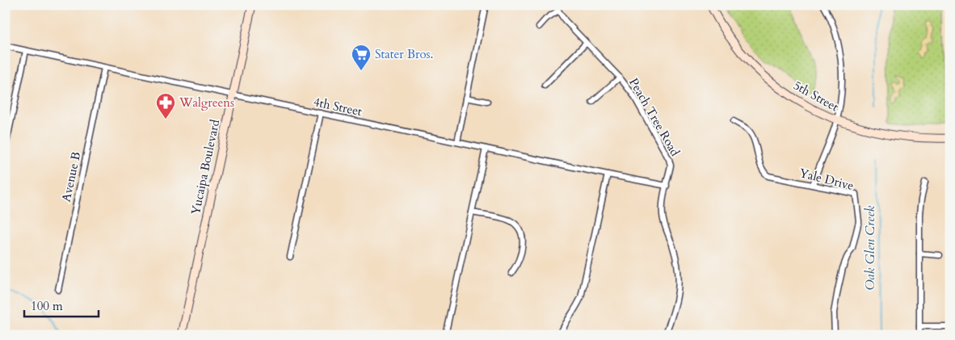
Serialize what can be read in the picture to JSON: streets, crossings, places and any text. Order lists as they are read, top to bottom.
{
  "streets": {
    "main road": ["5th Street", "Yucaipa Boulevard"],
    "street": [
      "4th Street",
      "Peach Tree Road",
      "Avenue B",
      "Yale Drive"
    ]
  },
  "crossings": [
    ["4th Street", "Peach Tree Road"],
    ["4th Street", "Yucaipa Boulevard"],
    ["4th Street", "Avenue B"]
  ],
  "water": ["Oak Glen Creek"],
  "places": {
    "supermarket": ["Stater Bros."],
    "pharmacy": ["Walgreens"]
  },
  "scale_bar": "100 m"
}
